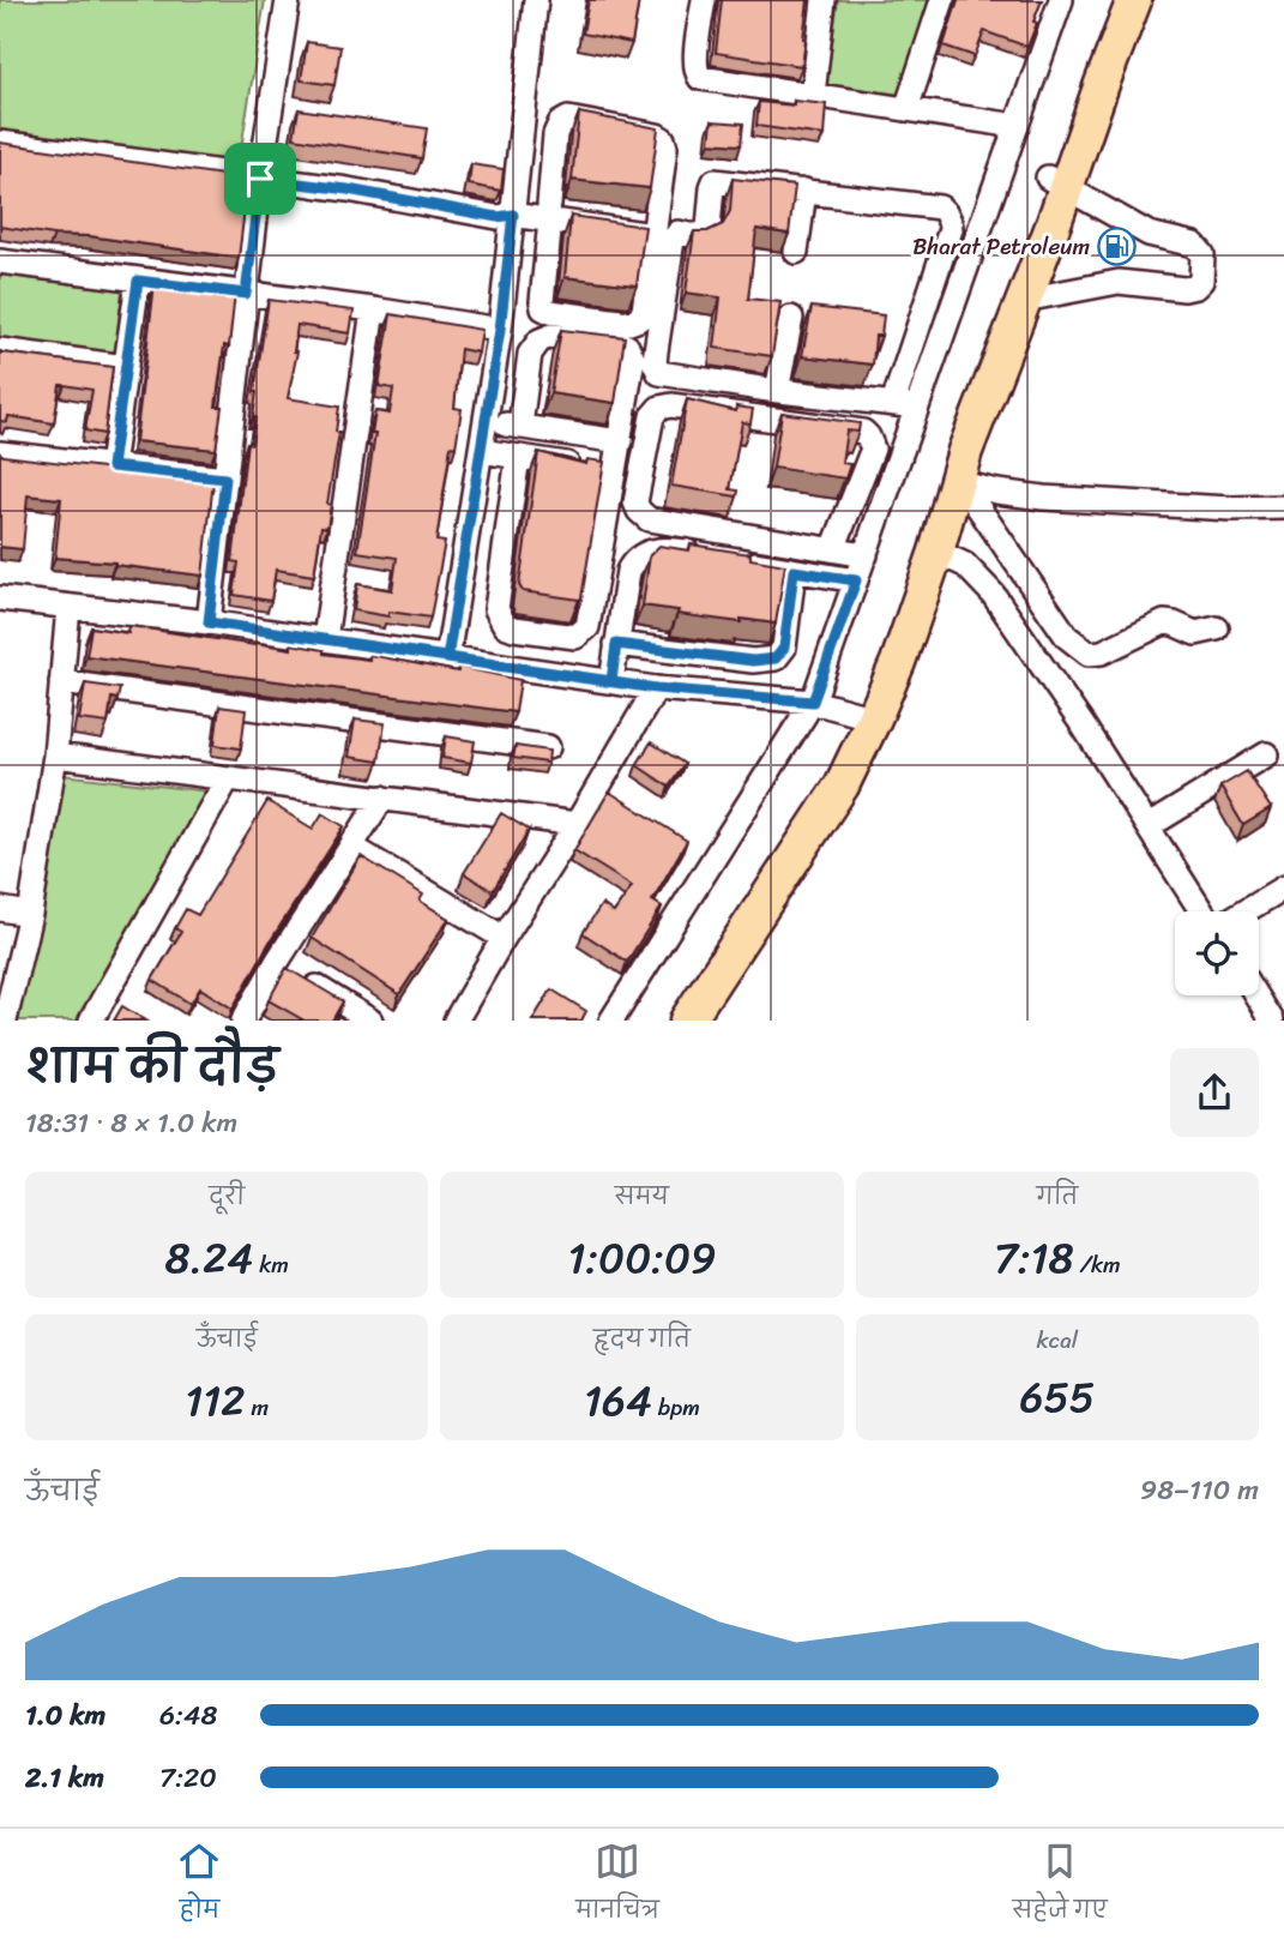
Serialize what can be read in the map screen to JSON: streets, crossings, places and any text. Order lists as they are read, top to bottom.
{
  "places": {
    "fuel station": ["Bharat Petroleum"]
  },
  "page": {
    "heading": ["शाम की दौड़", "18:31 · 8 × 1.0 km"],
    "stats": [
      ["दूरी", "8.24 km"],
      ["समय", "1:00:09"],
      ["गति", "7:18 /km"],
      ["ऊँचाई", "112 m"],
      ["हृदय गति", "164 bpm"],
      ["kcal", "655"]
    ],
    "chart": ["ऊँचाई", "98–110 m"],
    "list": [
      {
        "name": "1.0 km",
        "note": "6:48"
      },
      {
        "name": "2.1 km",
        "note": "7:20"
      }
    ],
    "tabs": ["होम", "मानचित्र", "सहेजे गए"]
  }
}
